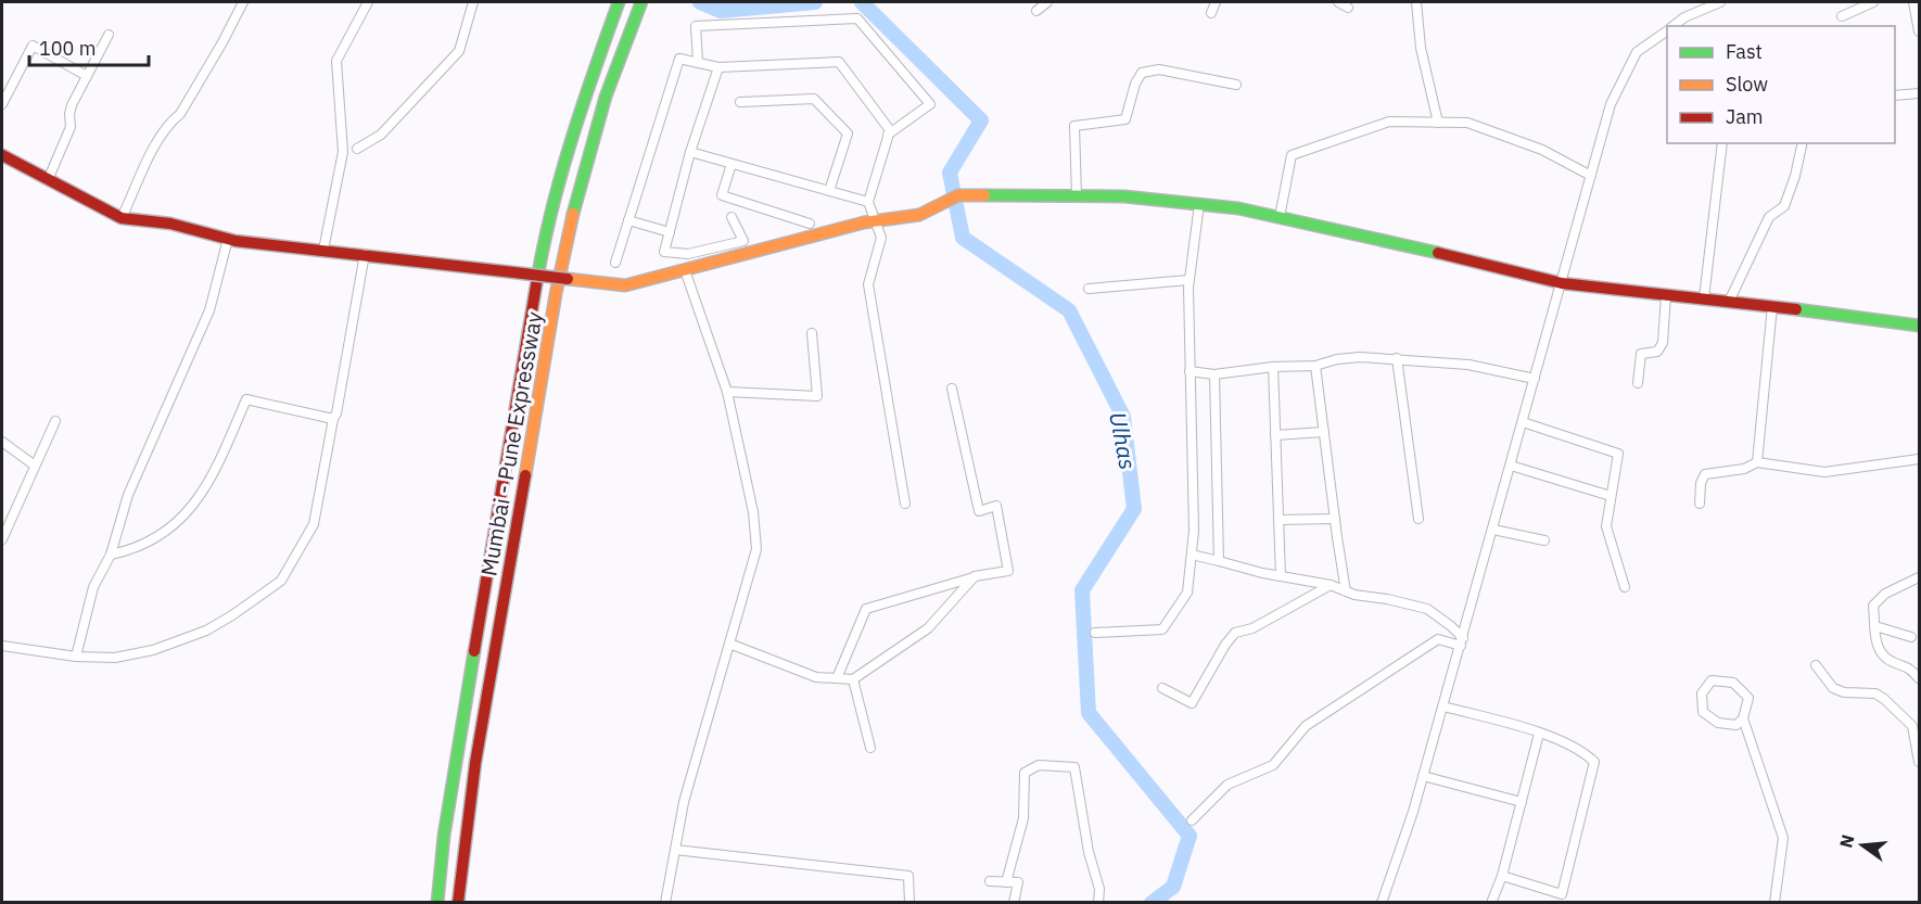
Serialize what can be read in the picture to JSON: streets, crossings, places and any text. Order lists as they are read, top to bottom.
{
  "streets": {
    "main road": ["Mumbai - Pune Expressway"]
  },
  "water": ["Ulhas"],
  "legend": ["Fast", "Slow", "Jam"],
  "scale_bar": "100 m",
  "north": "left"
}
